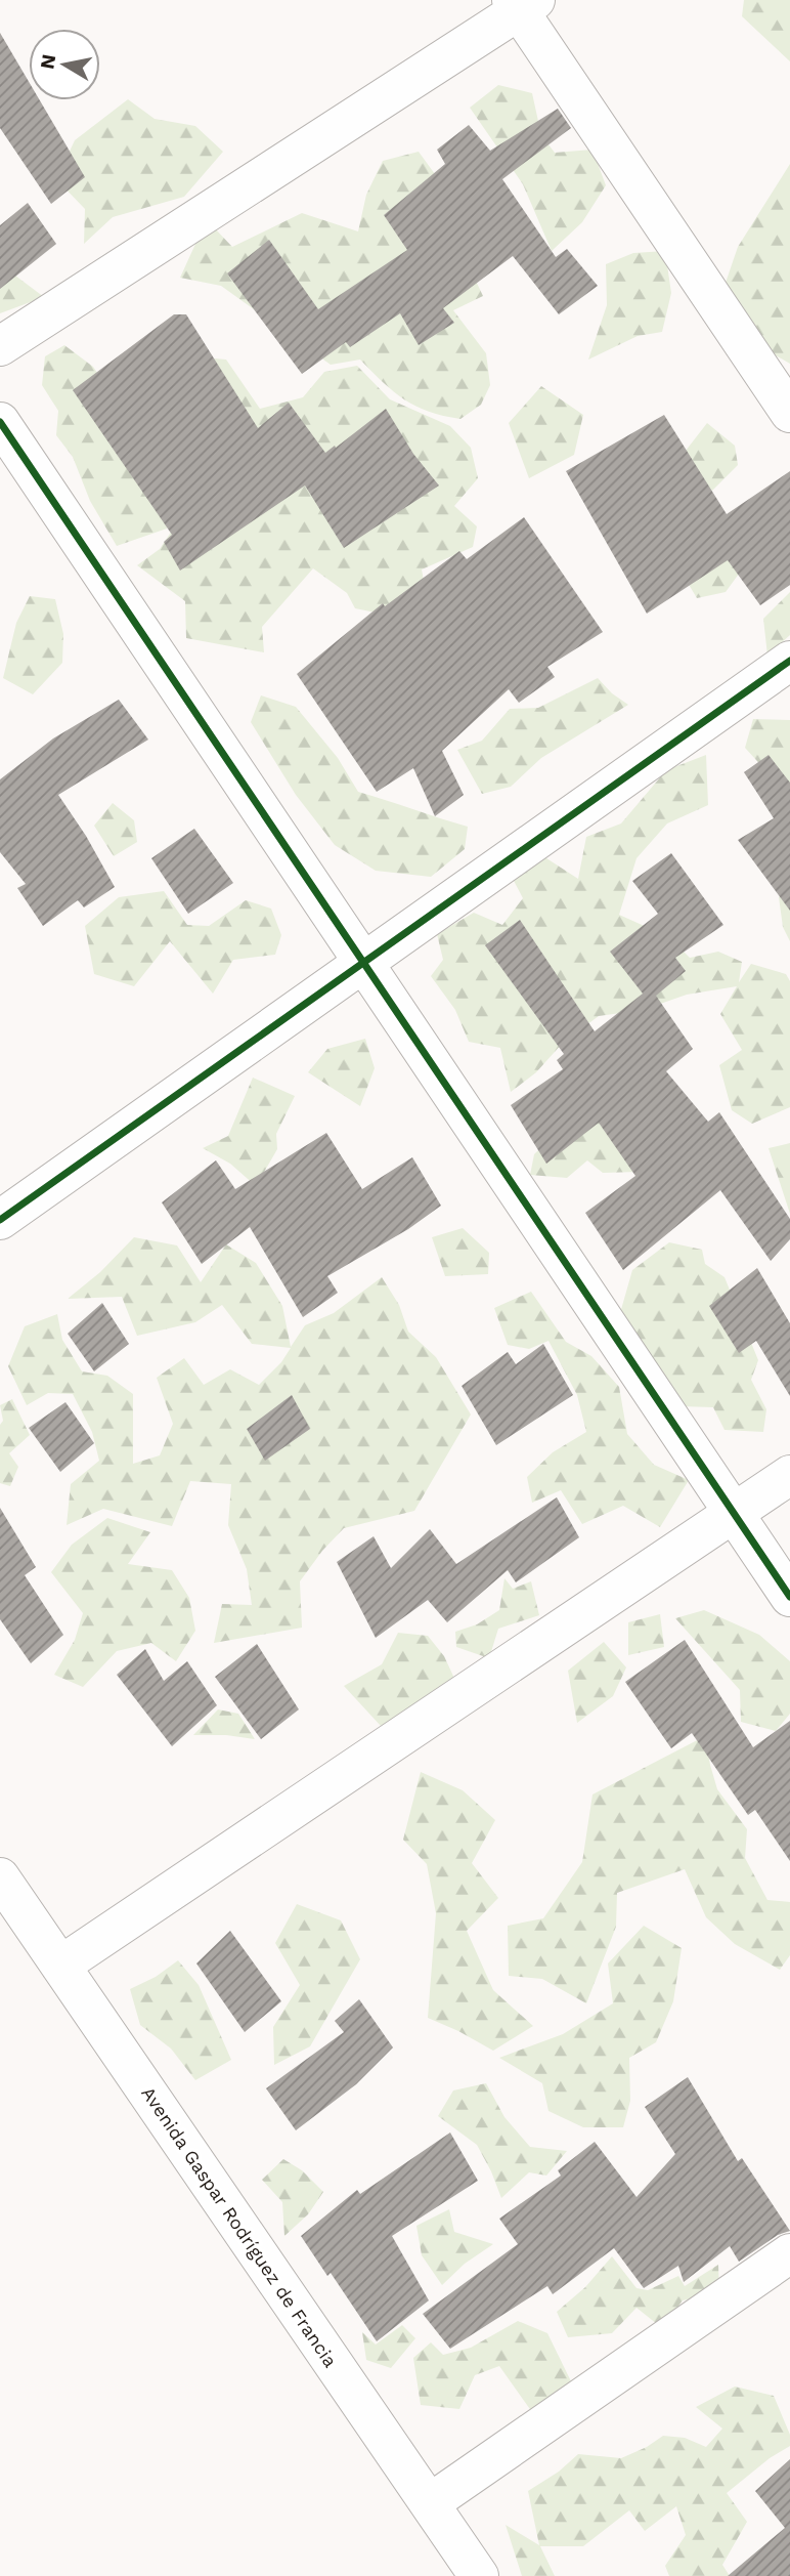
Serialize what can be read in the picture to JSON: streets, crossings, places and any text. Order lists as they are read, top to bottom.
{
  "streets": {
    "street": ["Avenida Gaspar Rodríguez de Francia"]
  },
  "north": "left"
}
